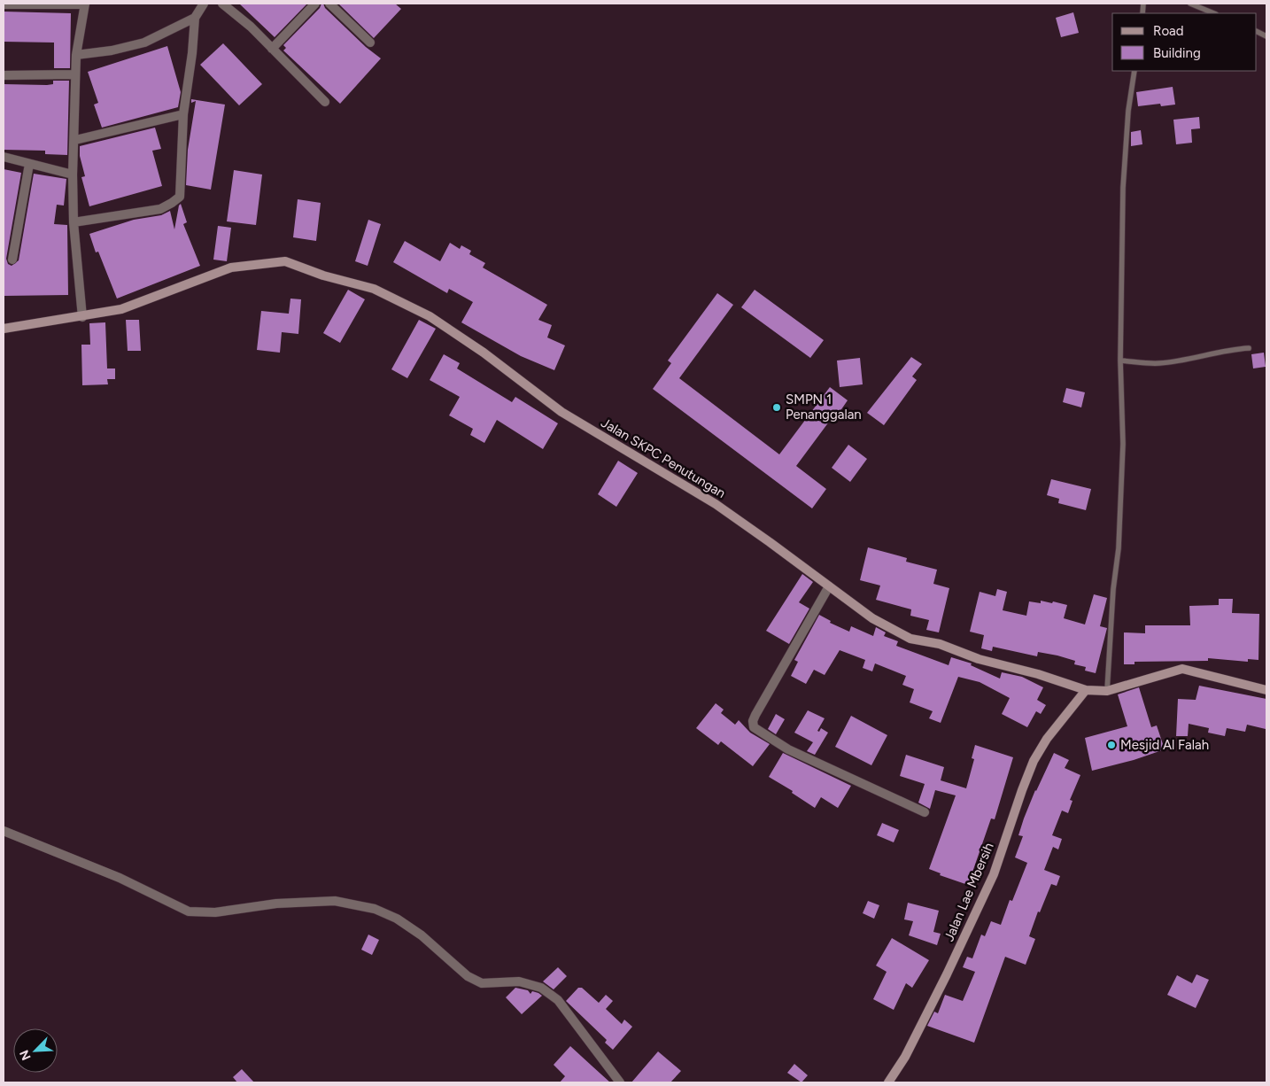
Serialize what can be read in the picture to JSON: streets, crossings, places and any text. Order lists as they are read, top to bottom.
{
  "streets": {
    "street": ["Jalan SKPC Penutungan", "Jalan Lae Mbersih"]
  },
  "crossings": [
    ["Jalan SKPC Penutungan", "Jalan Lae Mbersih"]
  ],
  "places": ["SMPN 1 Penanggalan", "Mesjid Al Falah"],
  "legend": ["Road", "Building"],
  "north": "bottom left"
}
